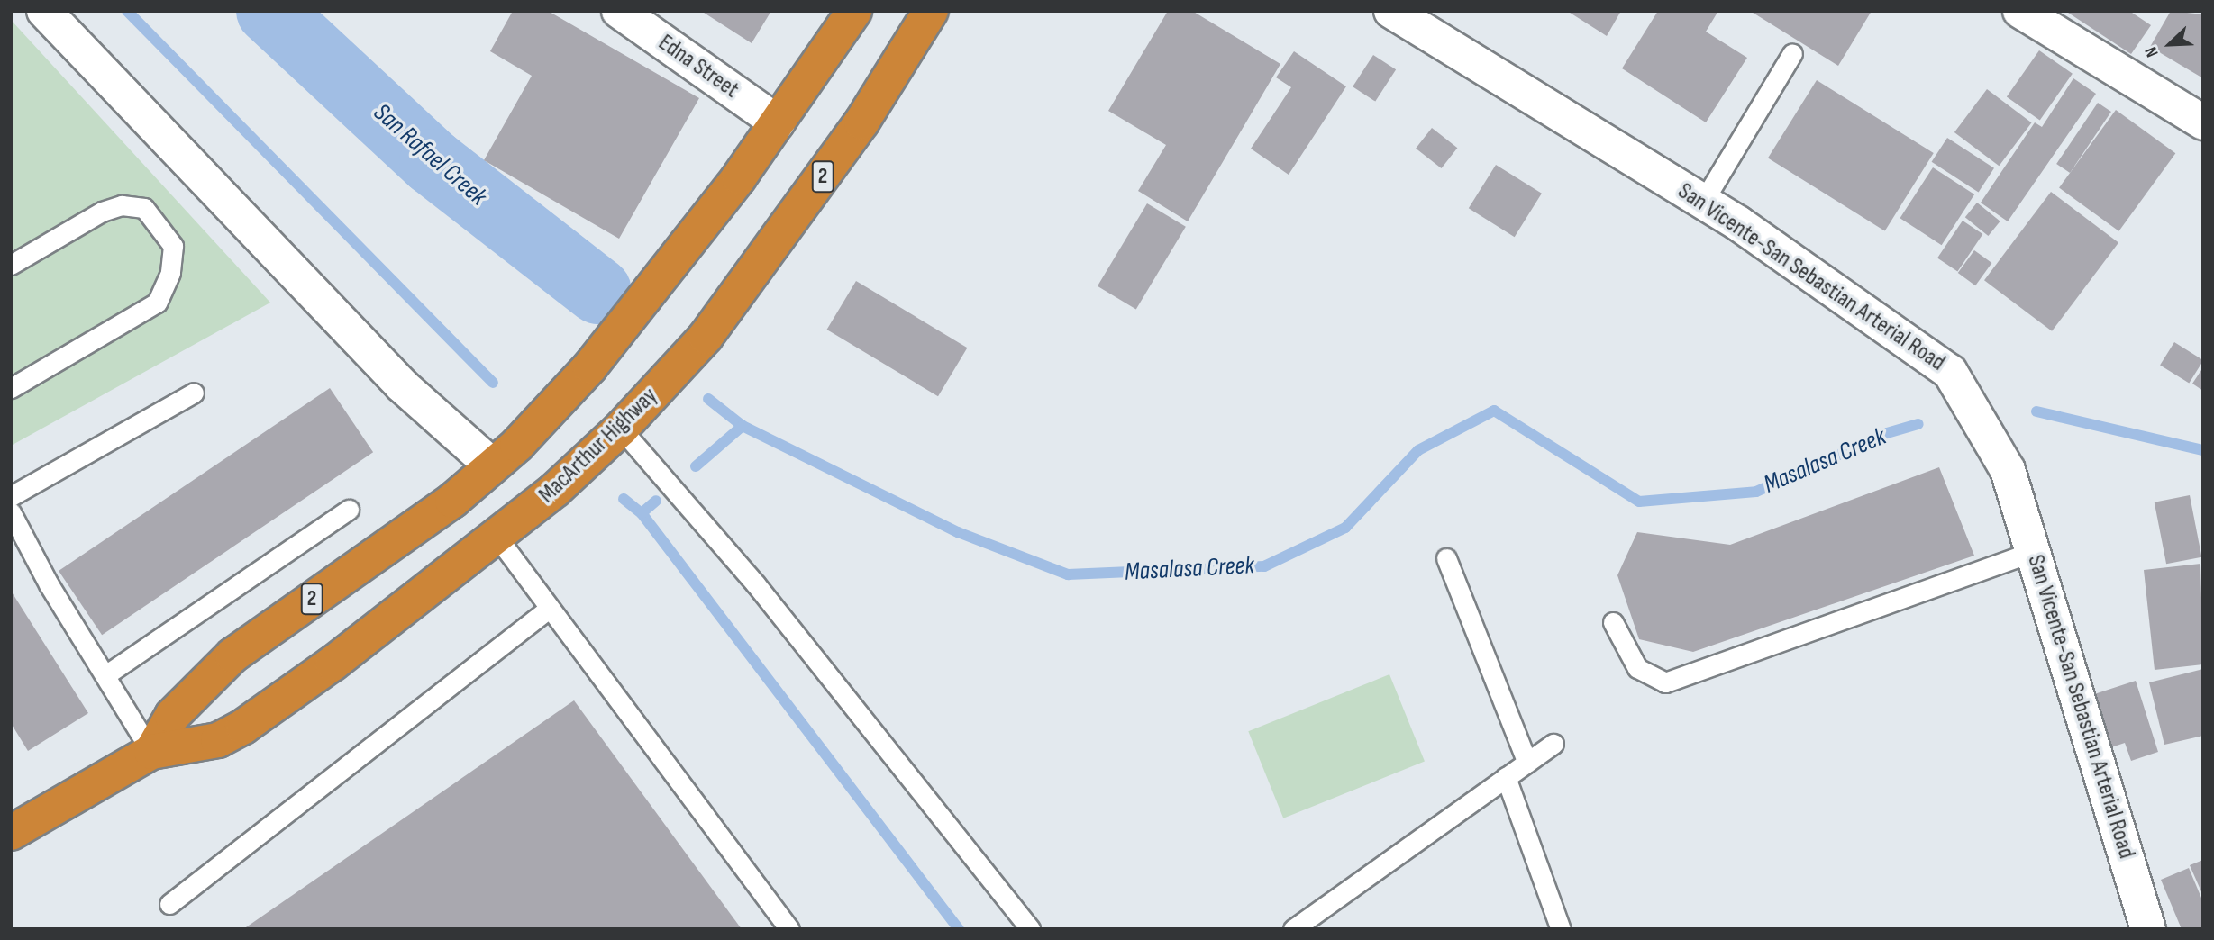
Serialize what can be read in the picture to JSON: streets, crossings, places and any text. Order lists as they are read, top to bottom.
{
  "streets": {
    "highway": ["2", "MacArthur Highway"],
    "street": ["Edna Street", "San Vicente-San Sebastian Arterial Road"]
  },
  "crossings": [
    ["Edna Street", "2"],
    ["2", "MacArthur Highway"]
  ],
  "water": ["San Rafael Creek", "Masalasa Creek"],
  "north": "bottom left"
}
